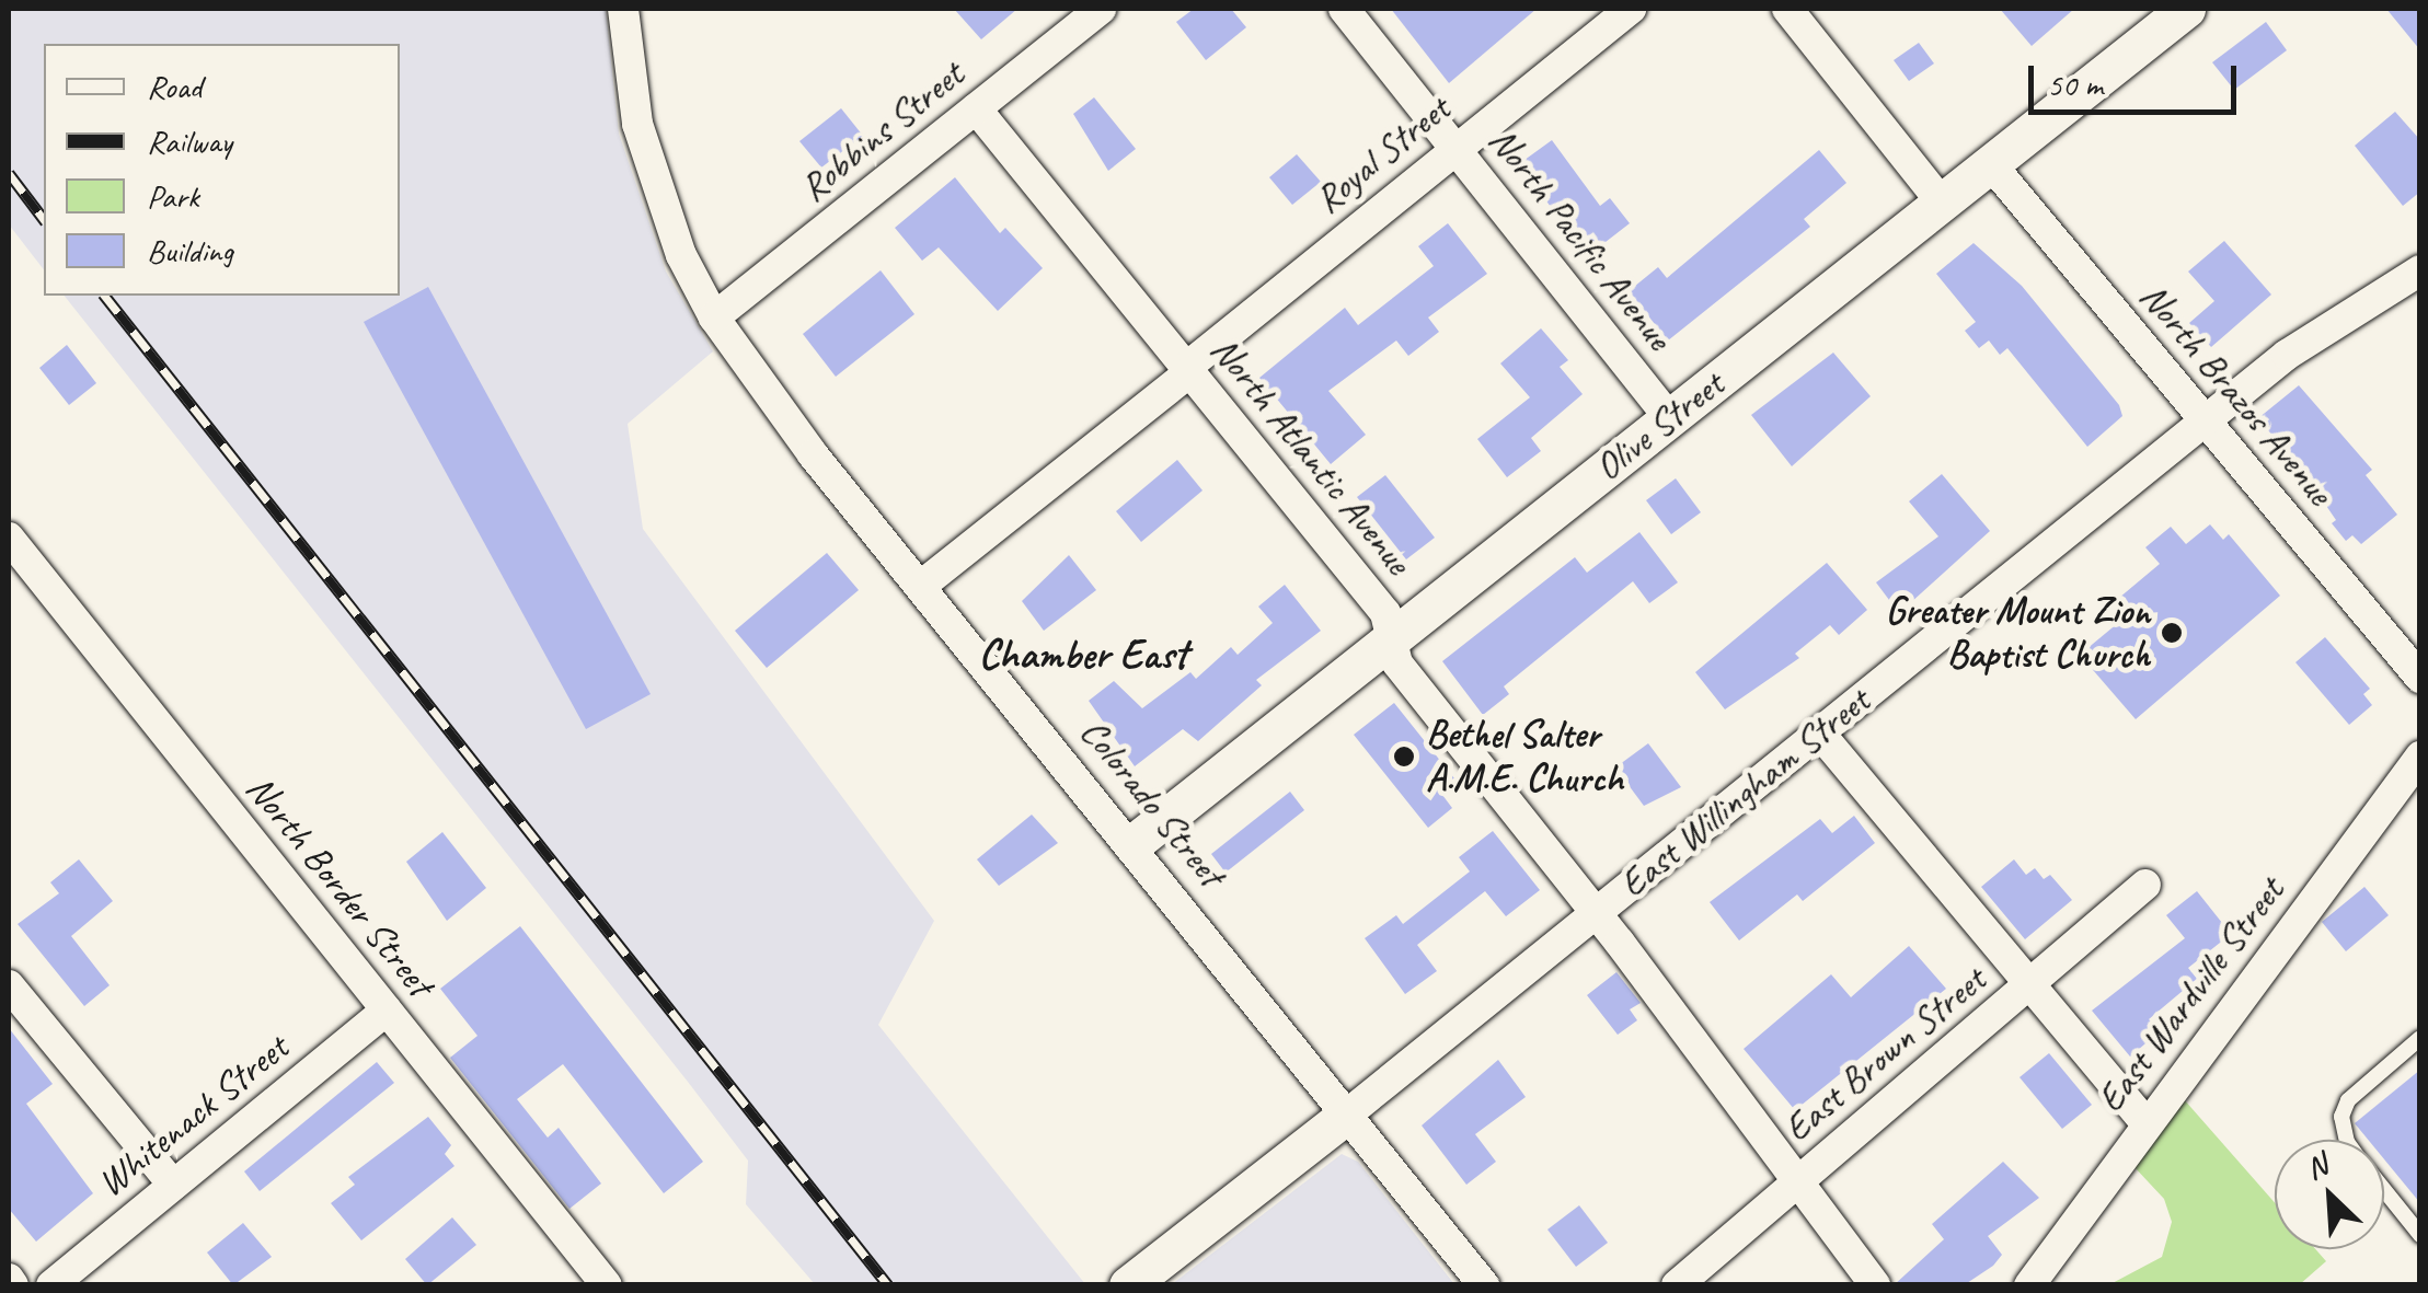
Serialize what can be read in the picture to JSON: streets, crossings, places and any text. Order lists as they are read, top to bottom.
{
  "streets": {
    "street": [
      "Robbins Street",
      "Royal Street",
      "North Pacific Avenue",
      "North Brazos Avenue",
      "Olive Street",
      "North Atlantic Avenue",
      "East Willingham Street",
      "Colorado Street",
      "North Border Street",
      "East Wardville Street",
      "East Brown Street",
      "Whitenack Street"
    ]
  },
  "crossings": [
    ["Robbins Street", "North Atlantic Avenue"],
    ["Robbins Street", "Colorado Street"],
    ["Royal Street", "North Pacific Avenue"],
    ["Royal Street", "North Atlantic Avenue"],
    ["Royal Street", "Colorado Street"],
    ["North Pacific Avenue", "Olive Street"],
    ["North Brazos Avenue", "Olive Street"],
    ["North Brazos Avenue", "East Willingham Street"],
    ["Olive Street", "North Atlantic Avenue"],
    ["Olive Street", "Colorado Street"],
    ["North Atlantic Avenue", "East Willingham Street"],
    ["North Atlantic Avenue", "East Brown Street"],
    ["East Willingham Street", "Colorado Street"],
    ["North Border Street", "Whitenack Street"]
  ],
  "districts": ["Chamber East"],
  "places": ["Greater Mount Zion Baptist Church", "Bethel Salter A.M.E. Church"],
  "legend": [
    "Road",
    "Railway",
    "Park",
    "Building"
  ],
  "scale_bar": "50 m",
  "north": "top left"
}
